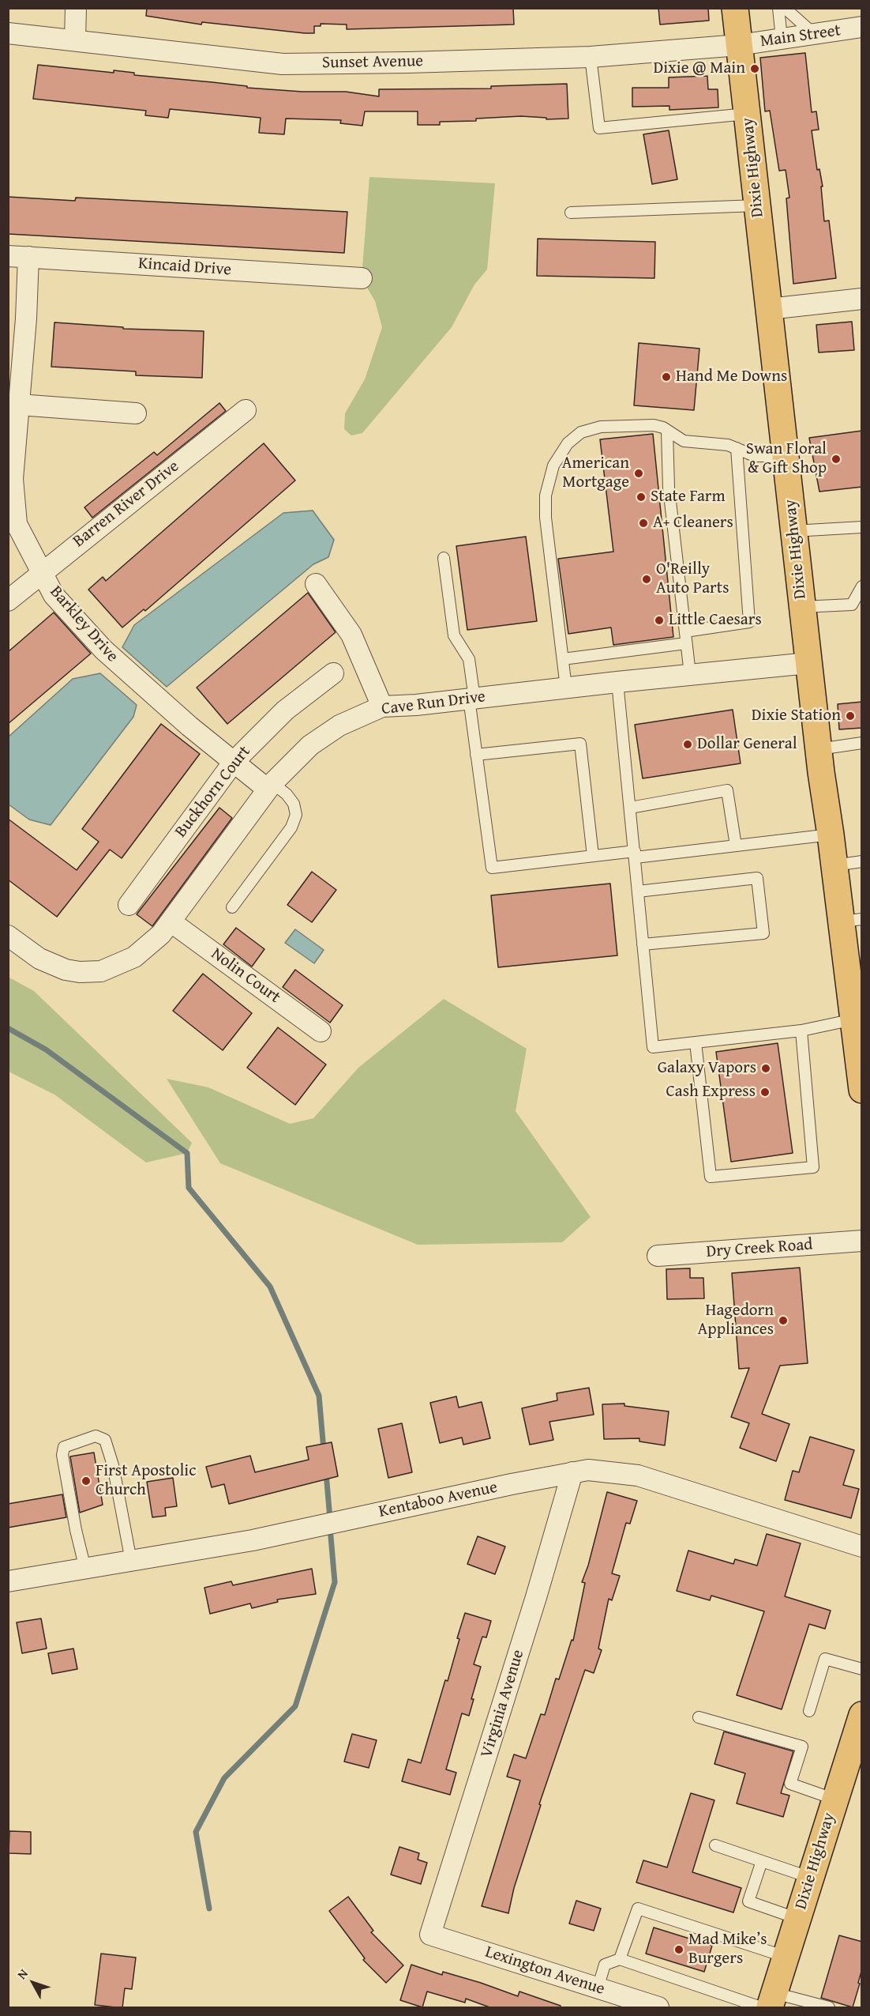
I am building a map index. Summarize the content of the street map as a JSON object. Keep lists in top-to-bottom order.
{
  "streets": {
    "main road": ["Dixie Highway"],
    "street": [
      "Main Street",
      "Sunset Avenue",
      "Kincaid Drive",
      "Barren River Drive",
      "Barkley Drive",
      "Cave Run Drive",
      "Buckhorn Court",
      "Nolin Court",
      "Dry Creek Road",
      "Kentaboo Avenue",
      "Virginia Avenue",
      "Lexington Avenue"
    ]
  },
  "crossings": [
    ["Main Street", "Sunset Avenue"],
    ["Main Street", "Dixie Highway"],
    ["Sunset Avenue", "Dixie Highway"],
    ["Dixie Highway", "Cave Run Drive"],
    ["Kincaid Drive", "Barkley Drive"],
    ["Barren River Drive", "Barkley Drive"],
    ["Barkley Drive", "Cave Run Drive"],
    ["Barkley Drive", "Buckhorn Court"],
    ["Cave Run Drive", "Nolin Court"],
    ["Kentaboo Avenue", "Virginia Avenue"],
    ["Virginia Avenue", "Lexington Avenue"]
  ],
  "places": [
    "Dixie @ Main",
    "Hand Me Downs",
    "Swan Floral & Gift Shop",
    "American Mortgage",
    "State Farm",
    "A+ Cleaners",
    "O'Reilly Auto Parts",
    "Little Caesars",
    "Dixie Station",
    "Dollar General",
    "Galaxy Vapors",
    "Cash Express",
    "Hagedorn Appliances",
    "First Apostolic Church",
    "Mad Mike’s Burgers"
  ],
  "north": "top left"
}
